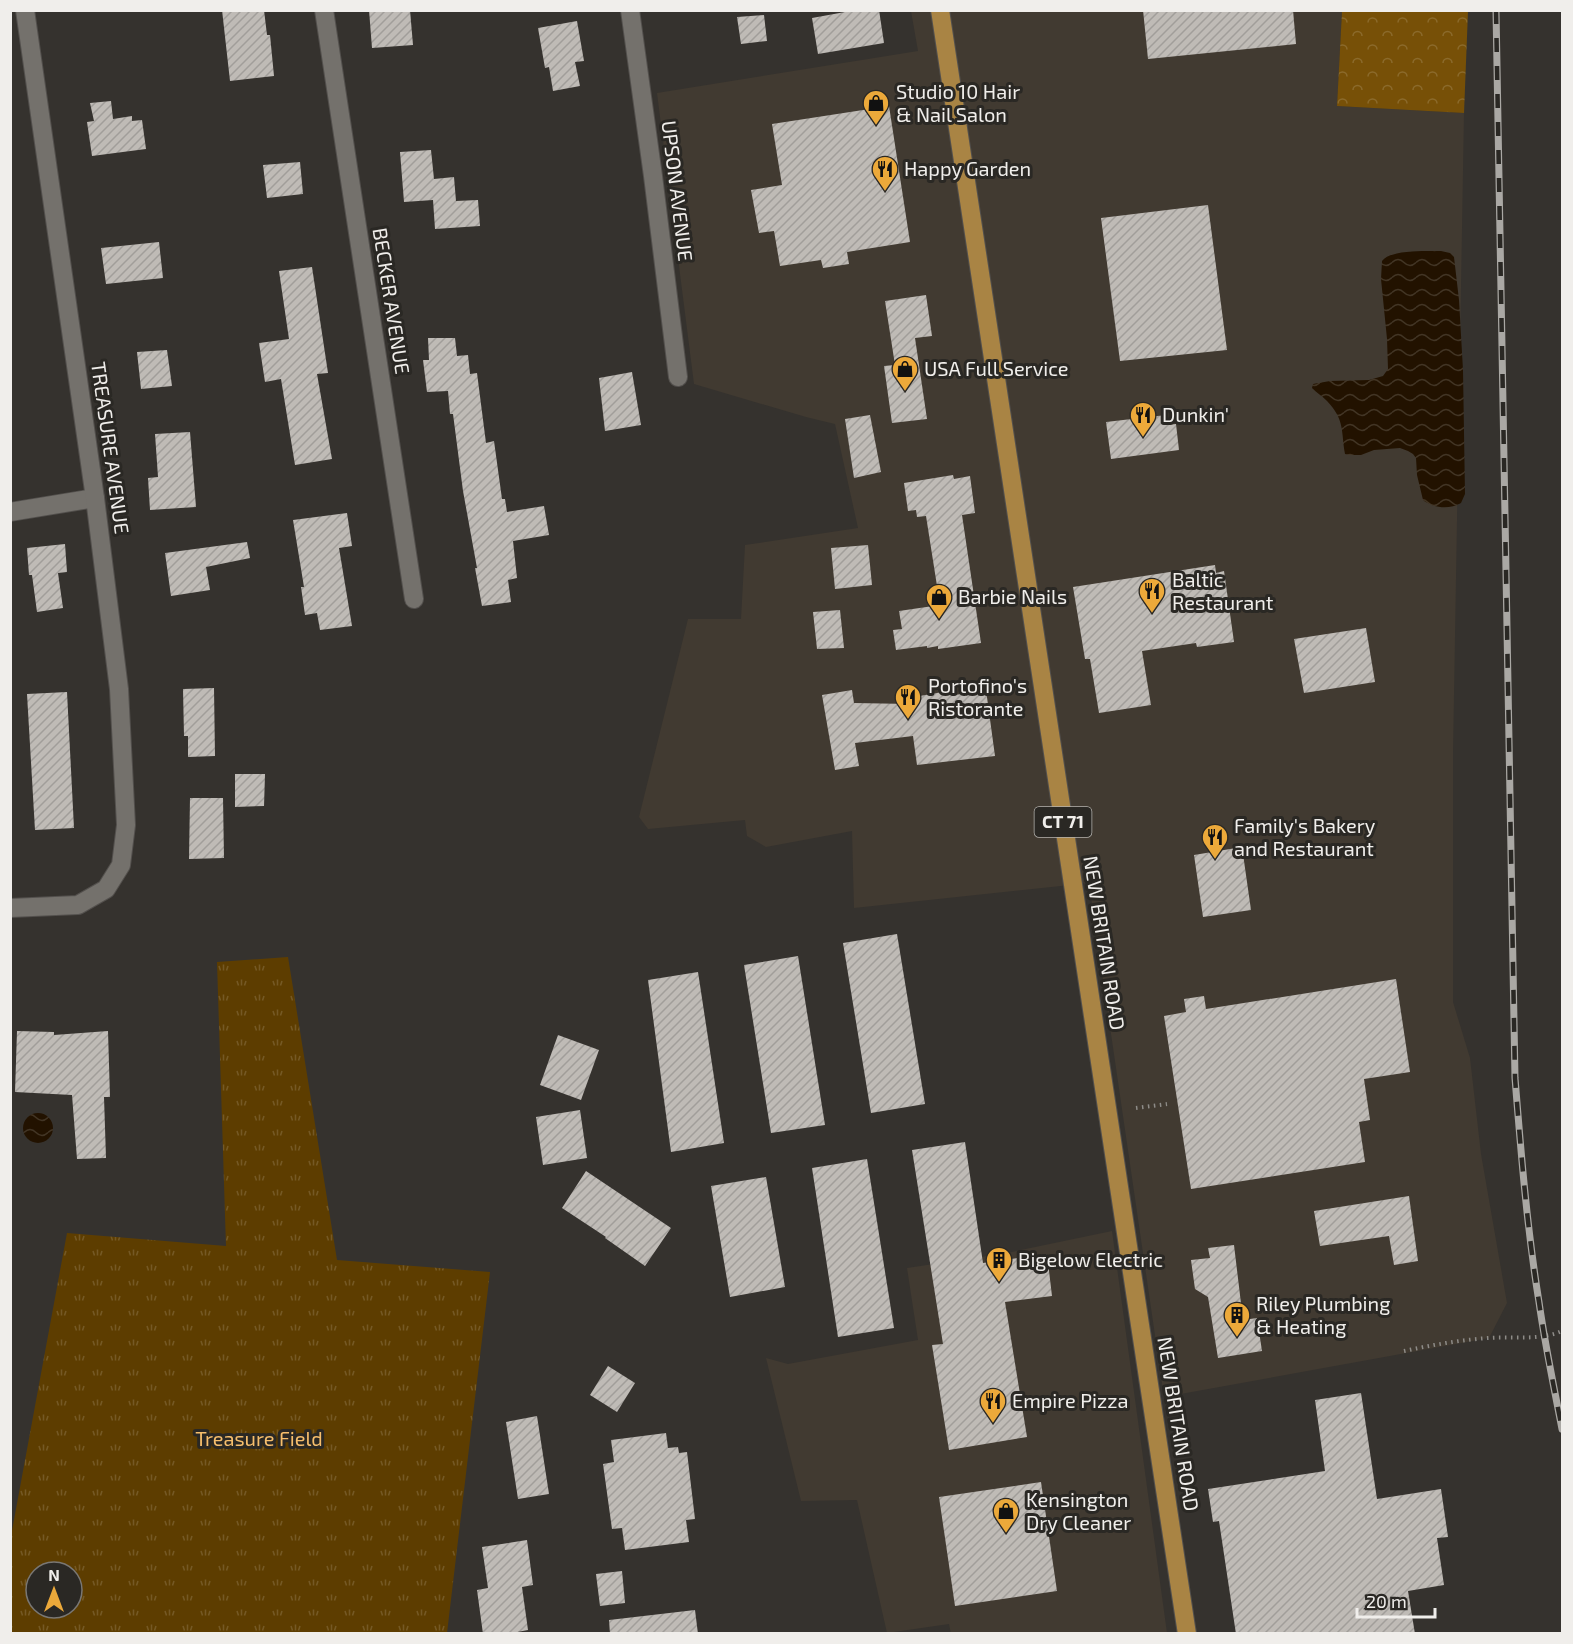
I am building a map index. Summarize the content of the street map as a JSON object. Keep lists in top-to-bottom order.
{
  "streets": {
    "main road": ["CT 71", "NEW BRITAIN ROAD"],
    "street": ["UPSON AVENUE", "BECKER AVENUE", "TREASURE AVENUE"]
  },
  "parks": ["Treasure Field"],
  "places": {
    "shop": [
      "Studio 10 Hair & Nail Salon",
      "USA Full Service",
      "Barbie Nails",
      "Kensington Dry Cleaner"
    ],
    "restaurant": [
      "Happy Garden",
      "Dunkin'",
      "Baltic Restaurant",
      "Portofino's Ristorante",
      "Family's Bakery and Restaurant",
      "Empire Pizza"
    ],
    "building": ["Bigelow Electric", "Riley Plumbing & Heating"]
  },
  "scale_bar": "20 m",
  "north": "top"
}
